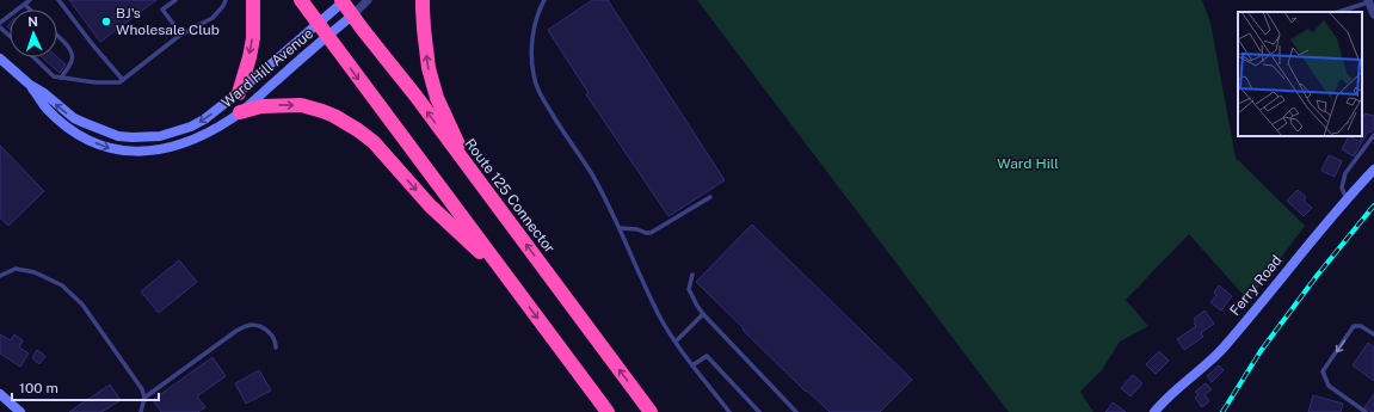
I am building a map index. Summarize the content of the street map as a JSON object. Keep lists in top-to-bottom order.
{
  "streets": {
    "highway": ["Route 125 Connector"],
    "street": ["Ward Hill Avenue", "Ferry Road"]
  },
  "crossings": [
    ["Ward Hill Avenue", "Route 125 Connector"]
  ],
  "parks": ["Ward Hill"],
  "places": ["BJ's Wholesale Club"],
  "scale_bar": "100 m",
  "north": "top"
}
